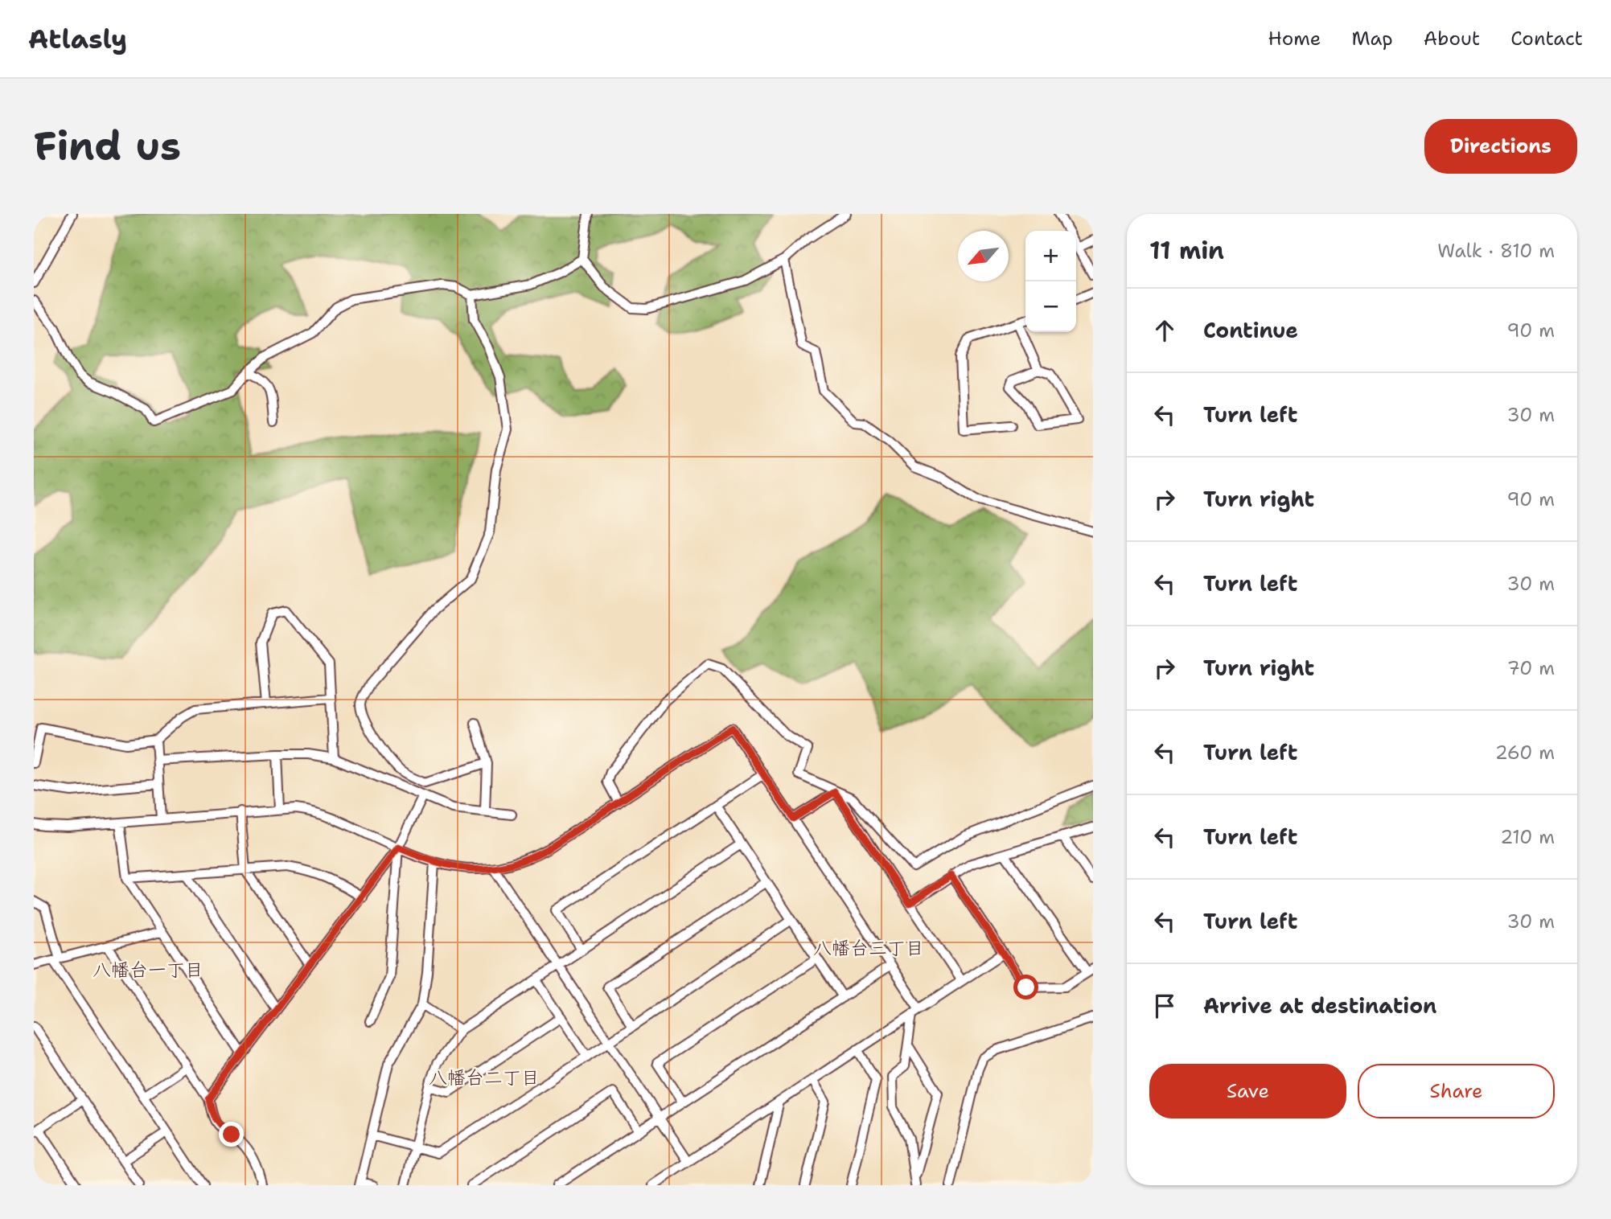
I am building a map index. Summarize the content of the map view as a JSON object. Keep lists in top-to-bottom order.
{
  "districts": ["八幡台三丁目", "八幡台一丁目", "八幡台二丁目"],
  "north": "bottom left",
  "page": {
    "header": "Atlasly",
    "nav": [
      "Home",
      "Map",
      "About",
      "Contact"
    ],
    "buttons": [
      "Directions",
      ["Save", "Share"]
    ],
    "title": "Find us",
    "heading": ["11 min", "Walk · 810 m"],
    "map_buttons": ["+", "−"],
    "list": [
      ["Continue", "90 m"],
      ["Turn left", "30 m"],
      ["Turn right", "90 m"],
      ["Turn left", "30 m"],
      ["Turn right", "70 m"],
      ["Turn left", "260 m"],
      ["Turn left", "210 m"],
      ["Turn left", "30 m"],
      "Arrive at destination"
    ]
  }
}
